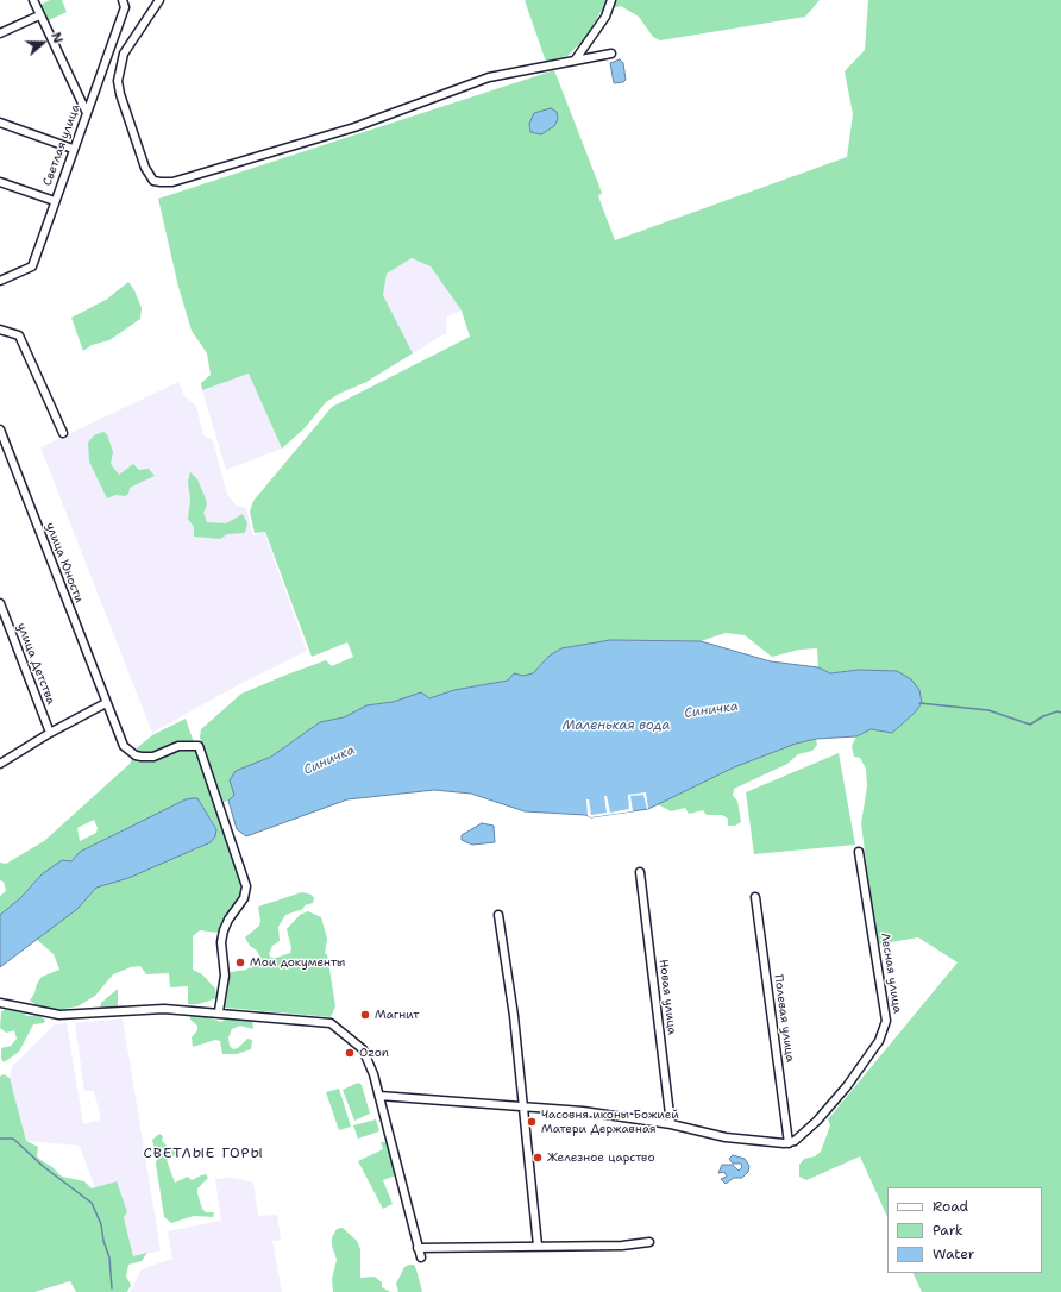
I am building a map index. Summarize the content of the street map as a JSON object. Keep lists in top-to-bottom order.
{
  "streets": {
    "street": [
      "Светлая улица",
      "улица Юности",
      "улица Детства",
      "Лесная улица",
      "Новая улица",
      "Полевая улица"
    ]
  },
  "crossings": [
    ["Лесная улица", "Полевая улица"]
  ],
  "districts": ["СВЕТЛЫЕ ГОРЫ"],
  "water": ["Синичка", "Маленькая вода"],
  "places": [
    "Мои документы",
    "Магнит",
    "Ozon",
    "Часовня иконы Божией Матери Державная",
    "Железное царство"
  ],
  "legend": ["Road", "Park", "Water"],
  "north": "right"
}
